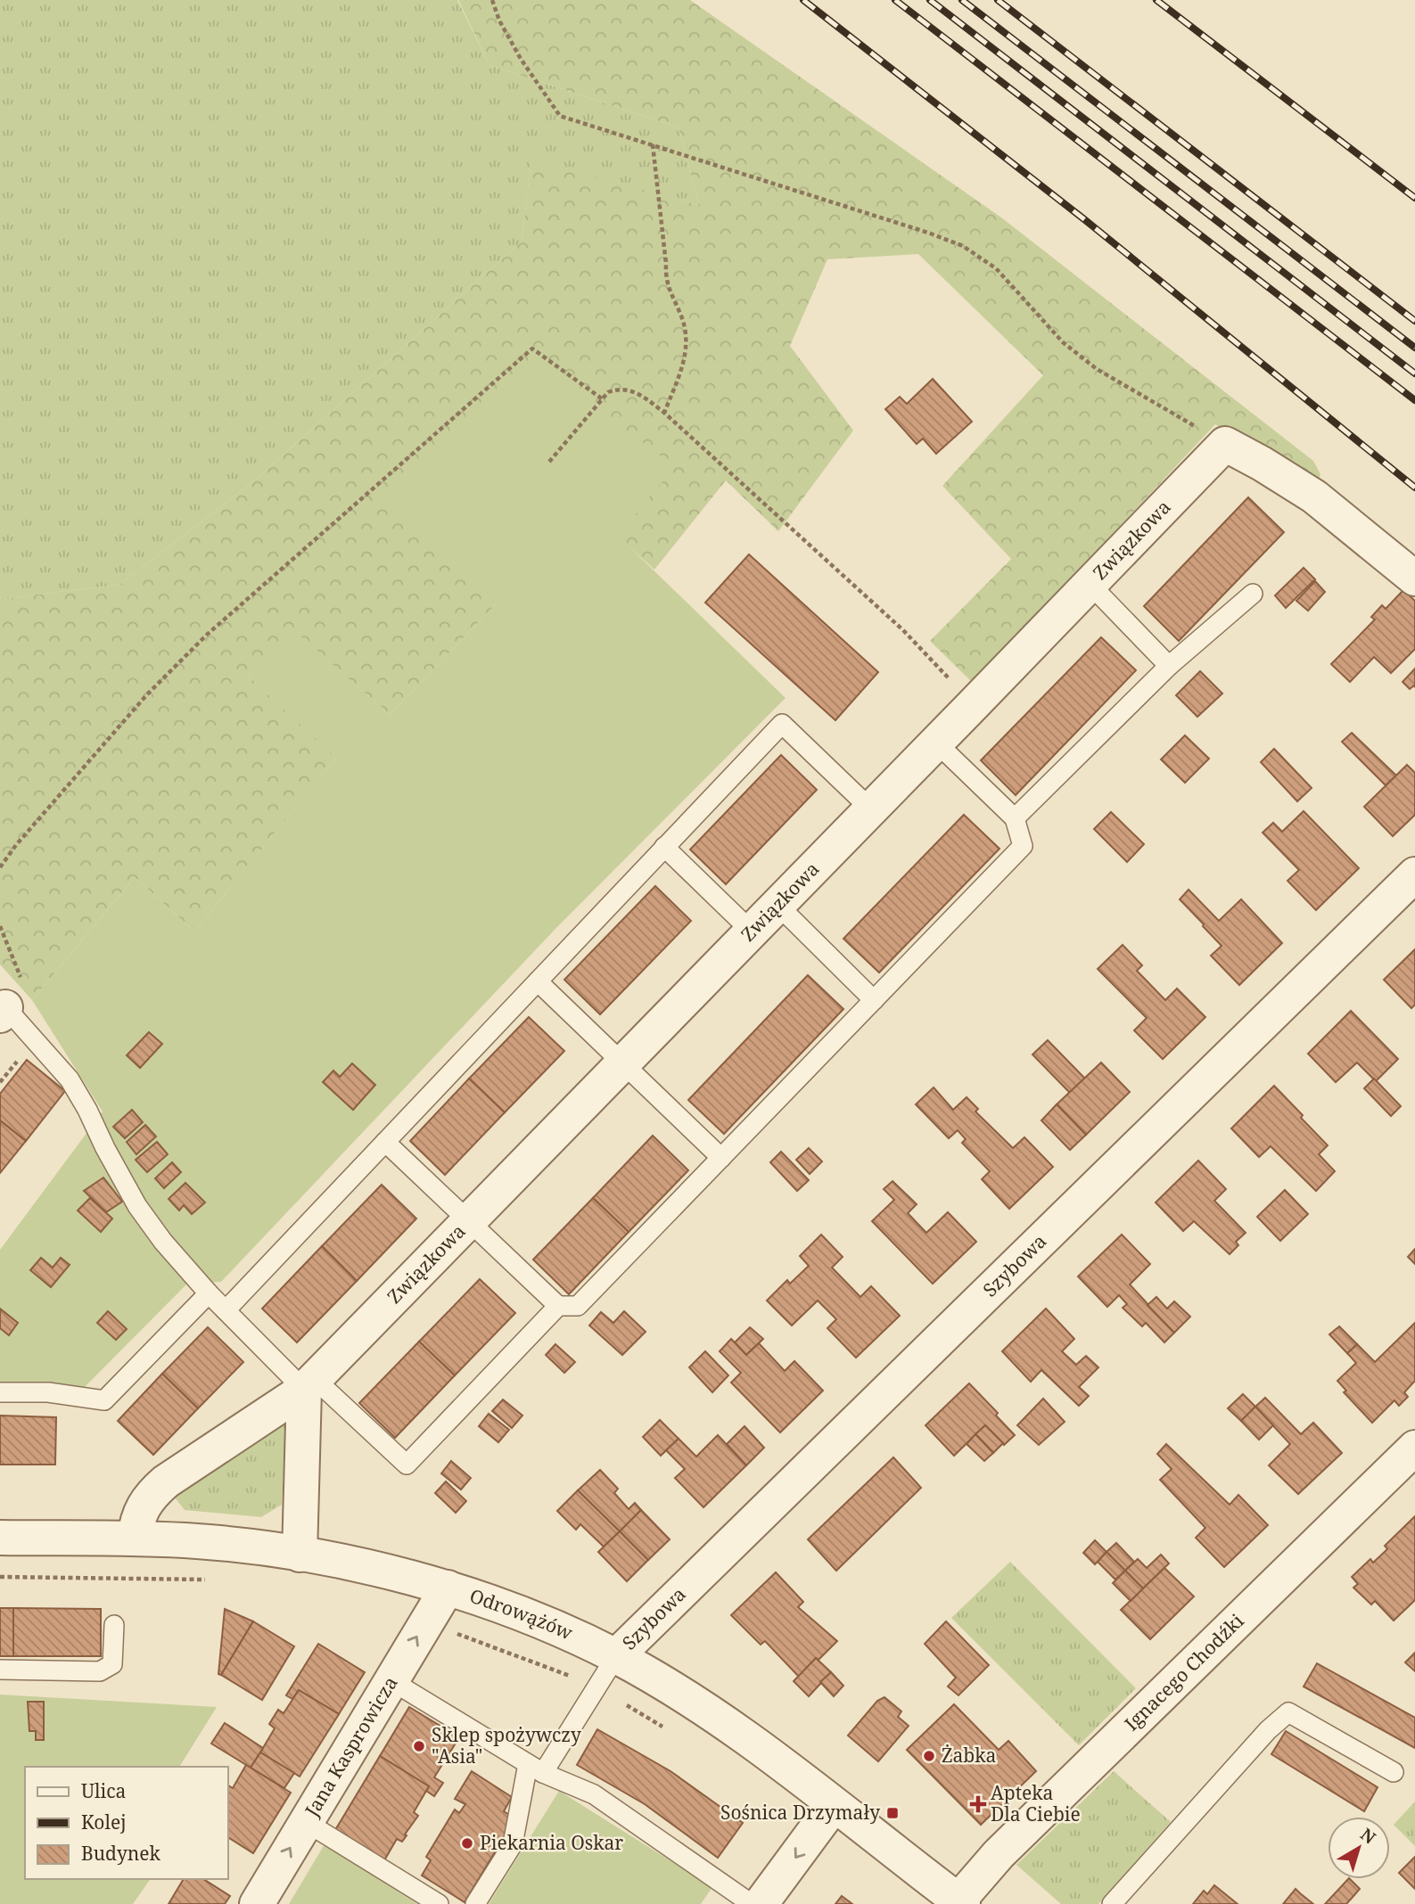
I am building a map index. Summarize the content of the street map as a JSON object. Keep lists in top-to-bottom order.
{
  "streets": {
    "street": [
      "Związkowa",
      "Szybowa",
      "Odrowążów",
      "Ignacego Chodźki",
      "Jana Kasprowicza"
    ]
  },
  "crossings": [
    ["Związkowa", "Odrowążów"],
    ["Szybowa", "Odrowążów"],
    ["Odrowążów", "Ignacego Chodźki"],
    ["Odrowążów", "Jana Kasprowicza"]
  ],
  "one_way": ["Jana Kasprowicza"],
  "places": {
    "other": ["Sklep spożywczy \"Asia\"", "Żabka", "Piekarnia Oskar"],
    "health": ["Apteka Dla Ciebie"],
    "transit": ["Sośnica Drzymały"]
  },
  "legend": ["Ulica", "Kolej", "Budynek"],
  "north": "top right"
}
